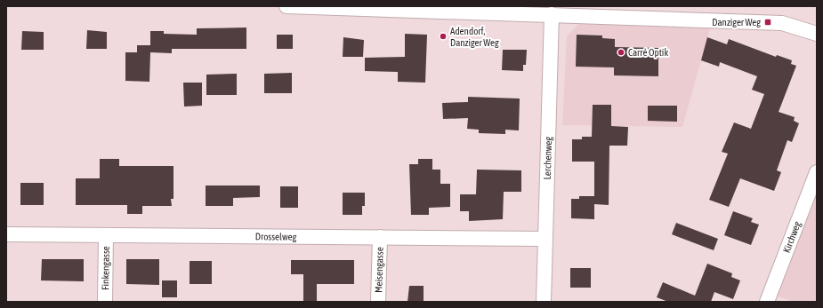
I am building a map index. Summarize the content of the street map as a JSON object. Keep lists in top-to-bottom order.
{
  "streets": {
    "street": [
      "Lerchenweg",
      "Drosselweg",
      "Kirchweg",
      "Finkengasse",
      "Meisengasse"
    ]
  },
  "crossings": [
    ["Lerchenweg", "Drosselweg"],
    ["Drosselweg", "Finkengasse"],
    ["Drosselweg", "Meisengasse"]
  ],
  "places": {
    "transit": ["Danziger Weg"],
    "other": ["Adendorf, Danziger Weg", "Carré Optik"]
  }
}
